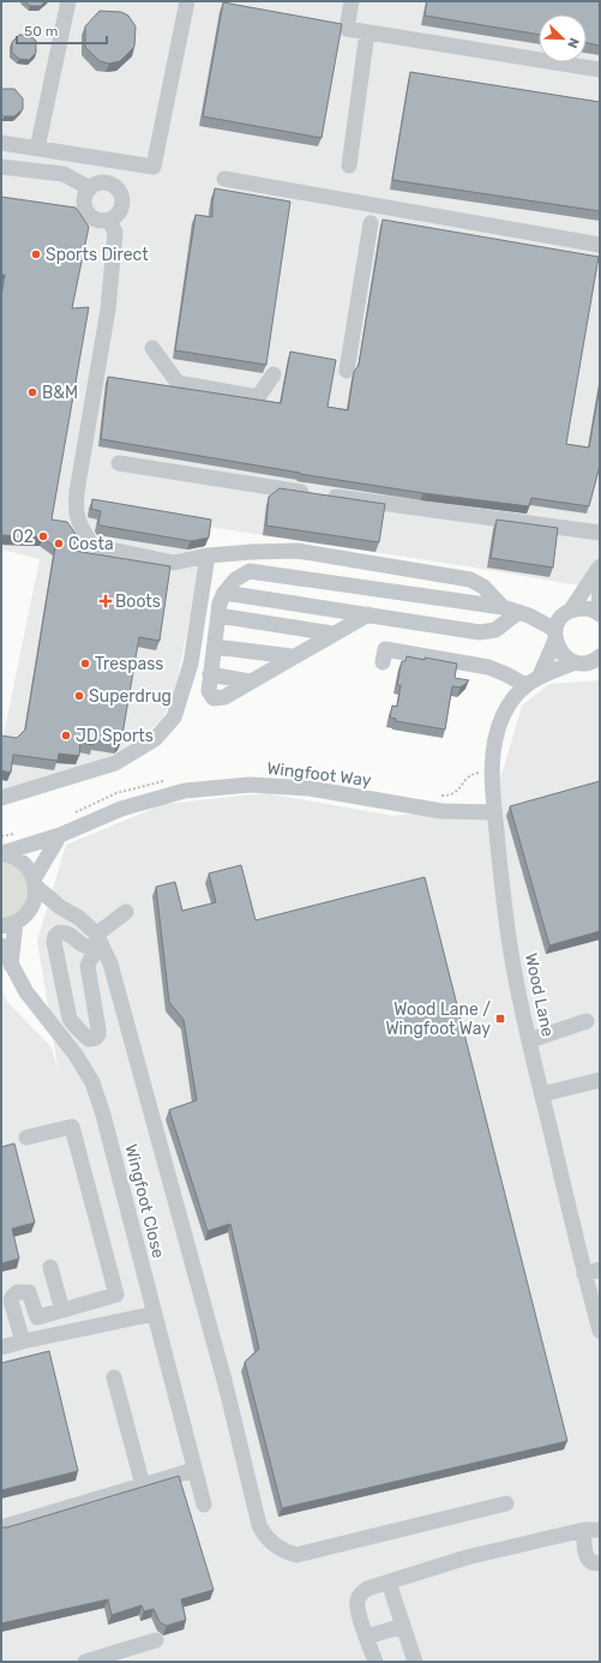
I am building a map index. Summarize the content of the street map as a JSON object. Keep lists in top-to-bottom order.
{
  "streets": {
    "street": ["Wingfoot Way", "Wood Lane", "Wingfoot Close"]
  },
  "crossings": [
    ["Wingfoot Way", "Wood Lane"]
  ],
  "places": {
    "other": [
      "Sports Direct",
      "B&M",
      "O2",
      "Costa",
      "Trespass",
      "Superdrug",
      "JD Sports"
    ],
    "health": ["Boots"],
    "transit": ["Wood Lane / Wingfoot Way"]
  },
  "scale_bar": "50 m",
  "north": "bottom right"
}
